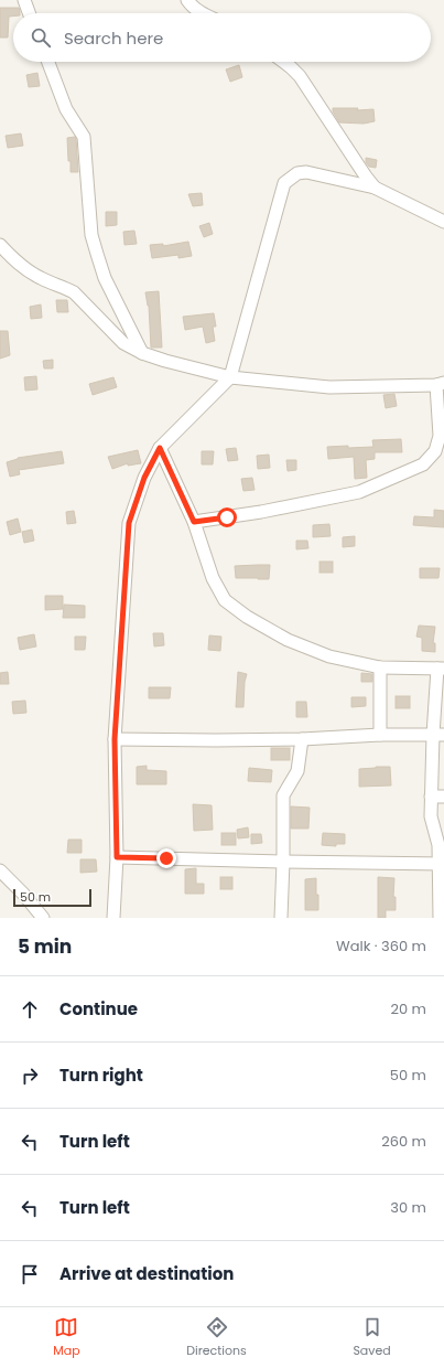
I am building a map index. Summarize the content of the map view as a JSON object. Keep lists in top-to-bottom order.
{
  "scale_bar": "50 m",
  "page": {
    "search": "Search here",
    "scale": "50 m",
    "heading": ["5 min", "Walk · 360 m"],
    "list": [
      ["Continue", "20 m"],
      ["Turn right", "50 m"],
      ["Turn left", "260 m"],
      ["Turn left", "30 m"],
      "Arrive at destination"
    ],
    "nav": ["Map", "Directions", "Saved"]
  }
}
